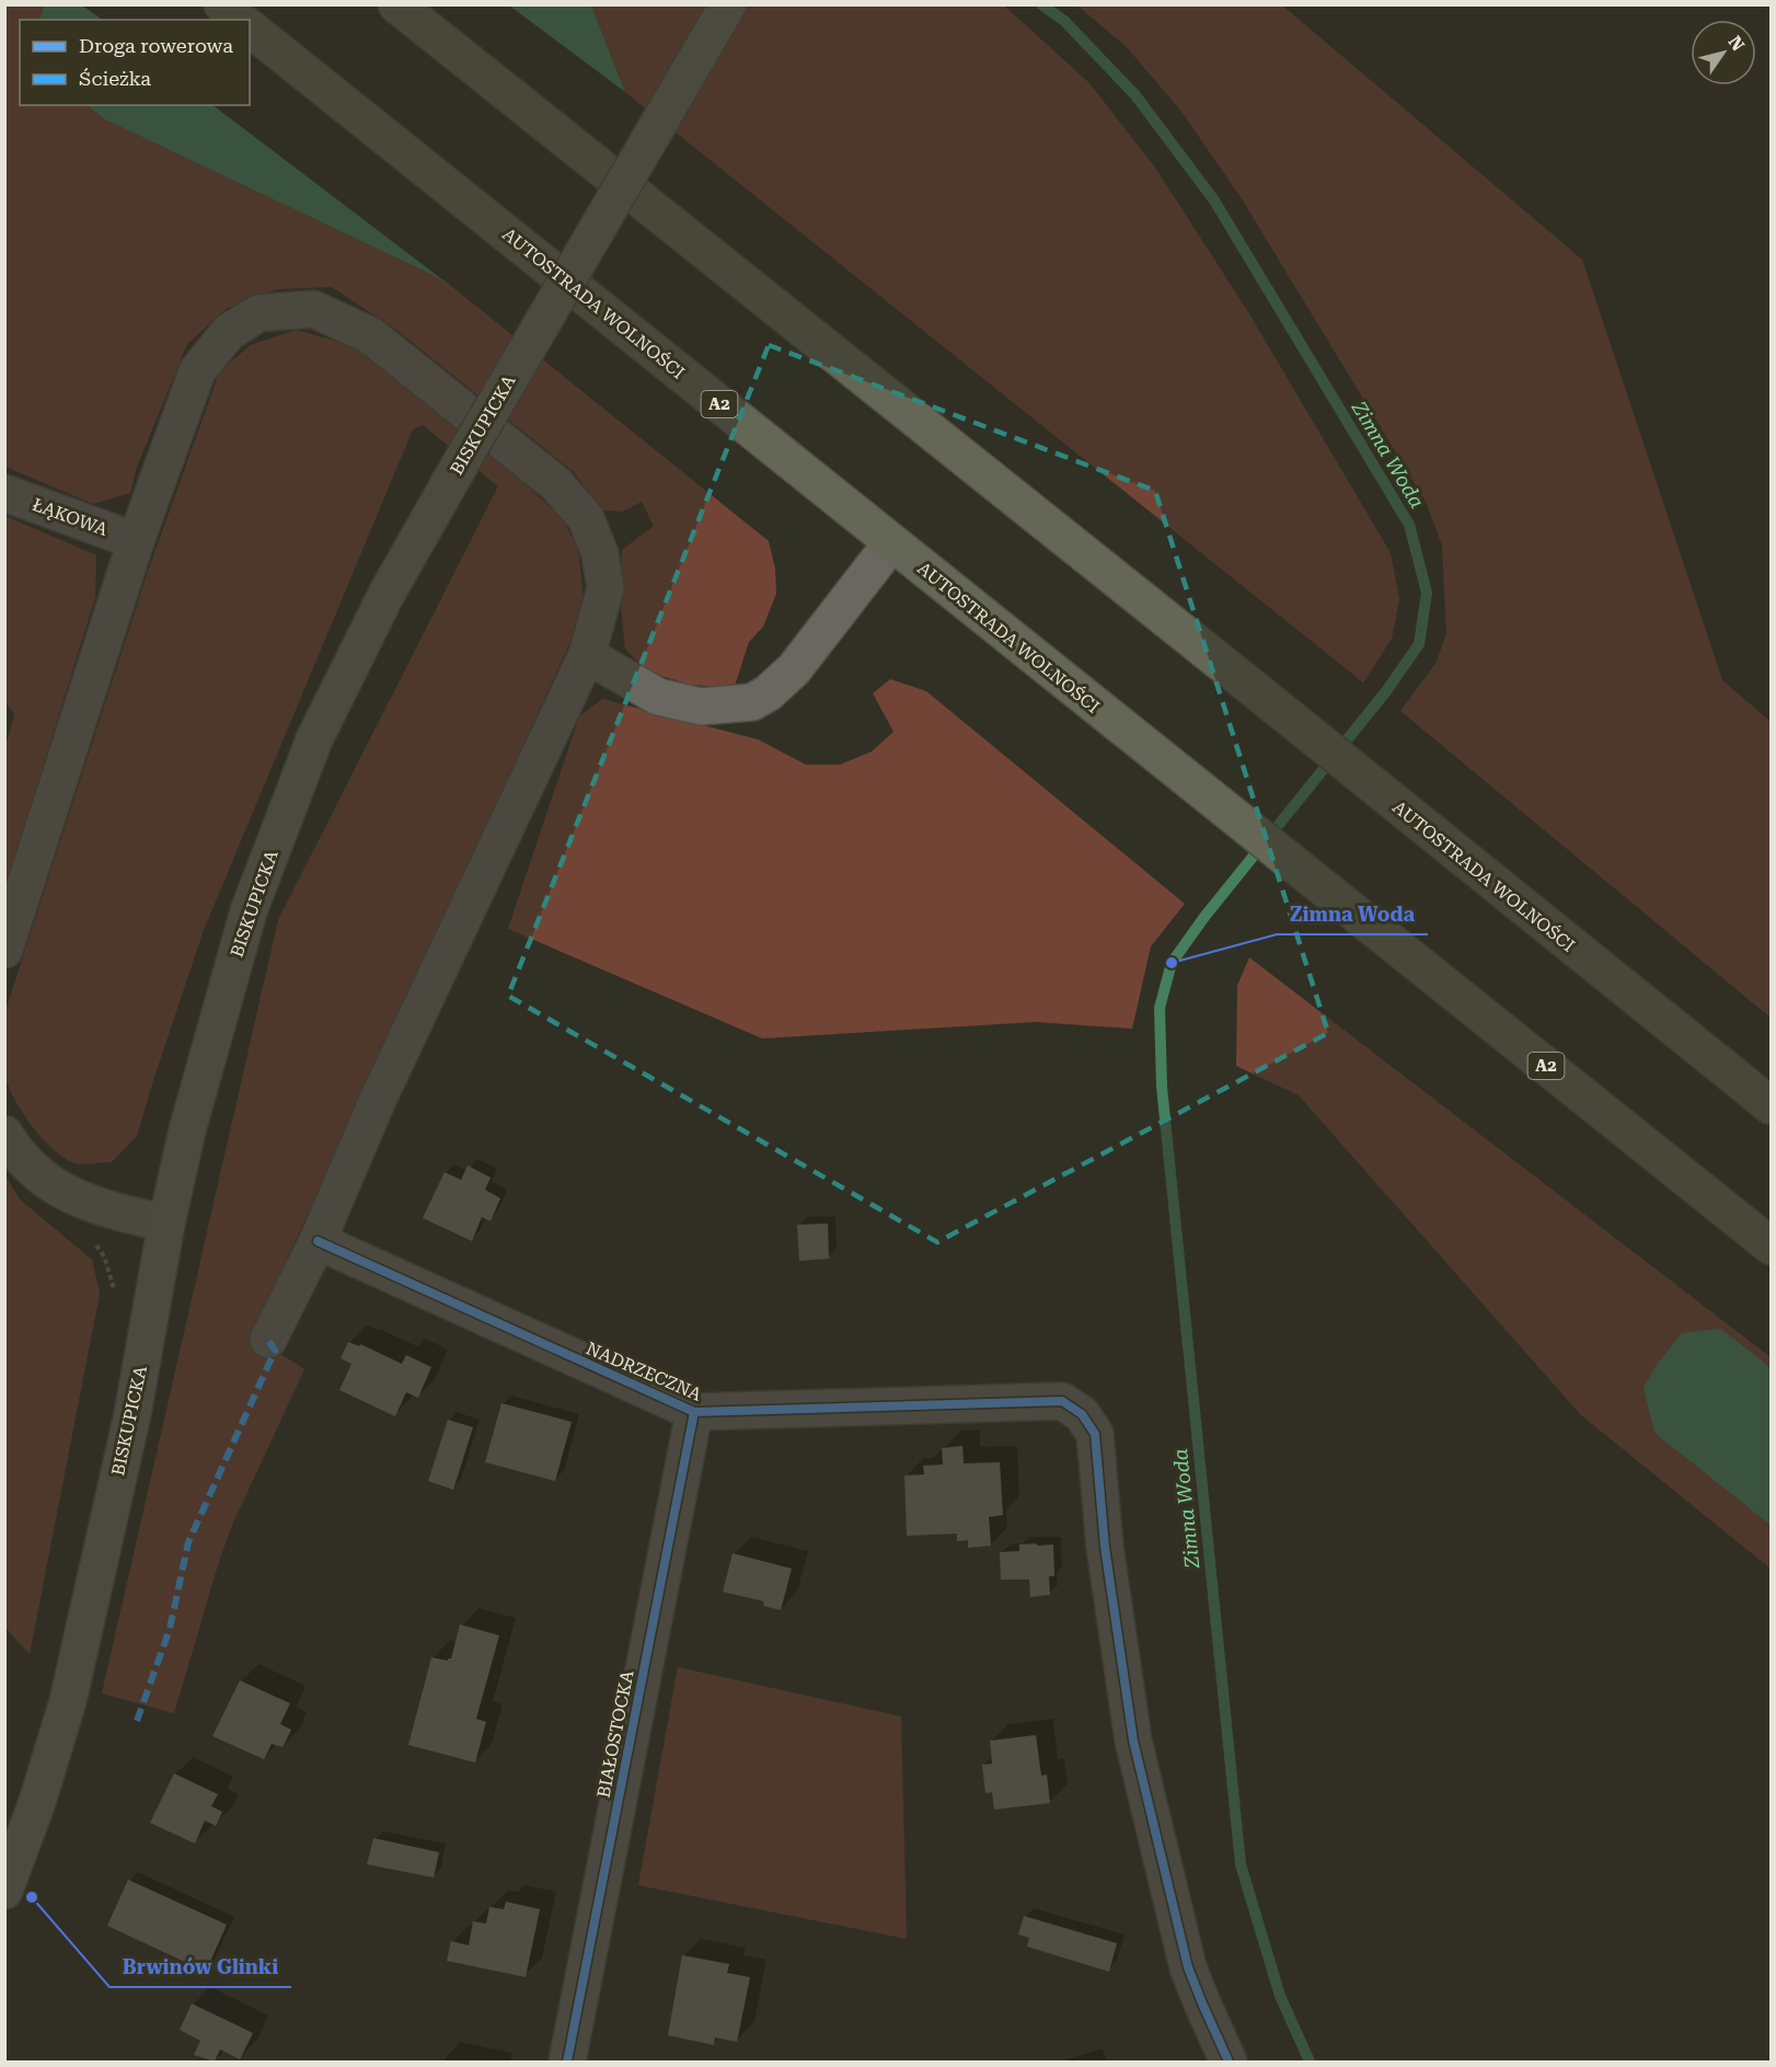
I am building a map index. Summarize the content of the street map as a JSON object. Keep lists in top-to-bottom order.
{
  "streets": {
    "highway": ["AUTOSTRADA WOLNOŚCI", "A2"],
    "main road": ["BISKUPICKA"],
    "street": ["ŁĄKOWA", "NADRZECZNA", "BIAŁOSTOCKA"]
  },
  "crossings": [
    ["NADRZECZNA", "BIAŁOSTOCKA"]
  ],
  "water": ["Zimna Woda"],
  "places": ["Zimna Woda", "Brwinów Glinki"],
  "legend": ["Droga rowerowa", "Ścieżka"],
  "north": "top right"
}
